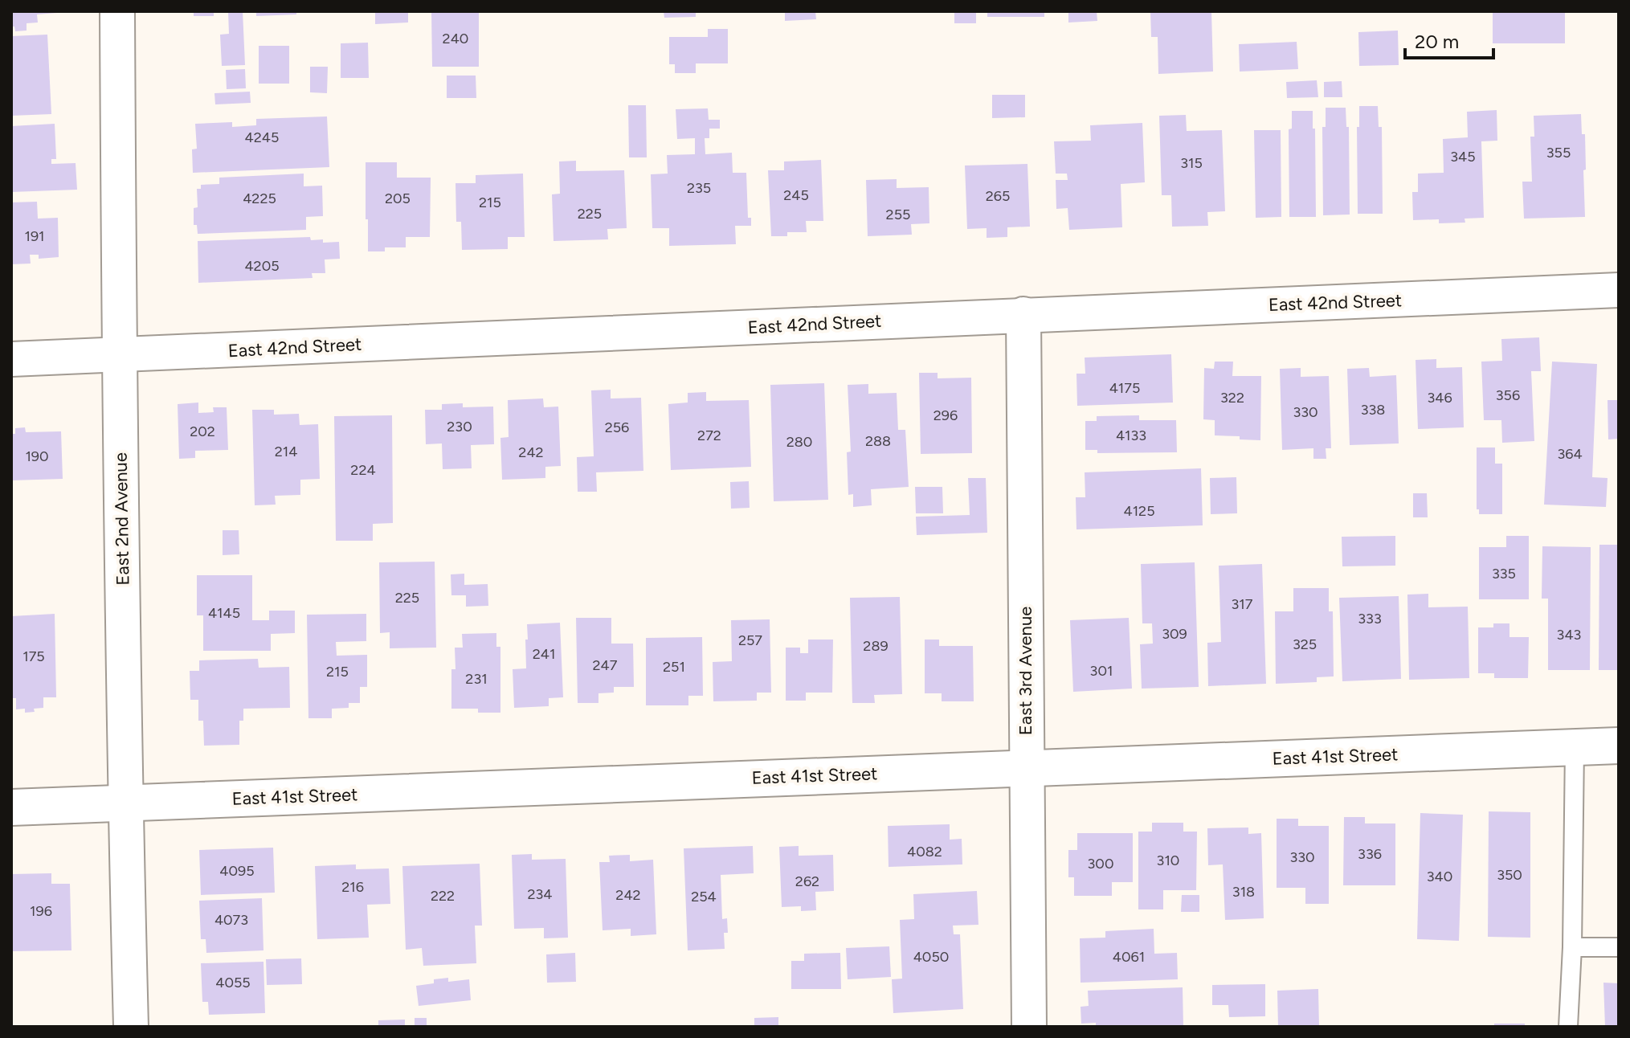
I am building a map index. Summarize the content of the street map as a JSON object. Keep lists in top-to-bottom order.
{
  "streets": {
    "street": [
      "East 42nd Street",
      "East 2nd Avenue",
      "East 3rd Avenue",
      "East 41st Street"
    ]
  },
  "crossings": [
    ["East 42nd Street", "East 2nd Avenue"],
    ["East 42nd Street", "East 3rd Avenue"],
    ["East 2nd Avenue", "East 41st Street"],
    ["East 3rd Avenue", "East 41st Street"]
  ],
  "house_numbers": [
    "240",
    "4245",
    "355",
    "345",
    "315",
    "235",
    "245",
    "265",
    "4225",
    "205",
    "215",
    "225",
    "255",
    "191",
    "4205",
    "4175",
    "356",
    "322",
    "346",
    "338",
    "330",
    "296",
    "230",
    "256",
    "202",
    "272",
    "4133",
    "288",
    "280",
    "214",
    "242",
    "364",
    "190",
    "224",
    "4125",
    "335",
    "225",
    "317",
    "4145",
    "333",
    "309",
    "343",
    "257",
    "325",
    "289",
    "241",
    "175",
    "247",
    "251",
    "301",
    "215",
    "231",
    "4082",
    "336",
    "330",
    "310",
    "300",
    "4095",
    "350",
    "340",
    "262",
    "216",
    "318",
    "234",
    "242",
    "222",
    "254",
    "196",
    "4073",
    "4050",
    "4061",
    "4055"
  ],
  "scale_bar": "20 m"
}
